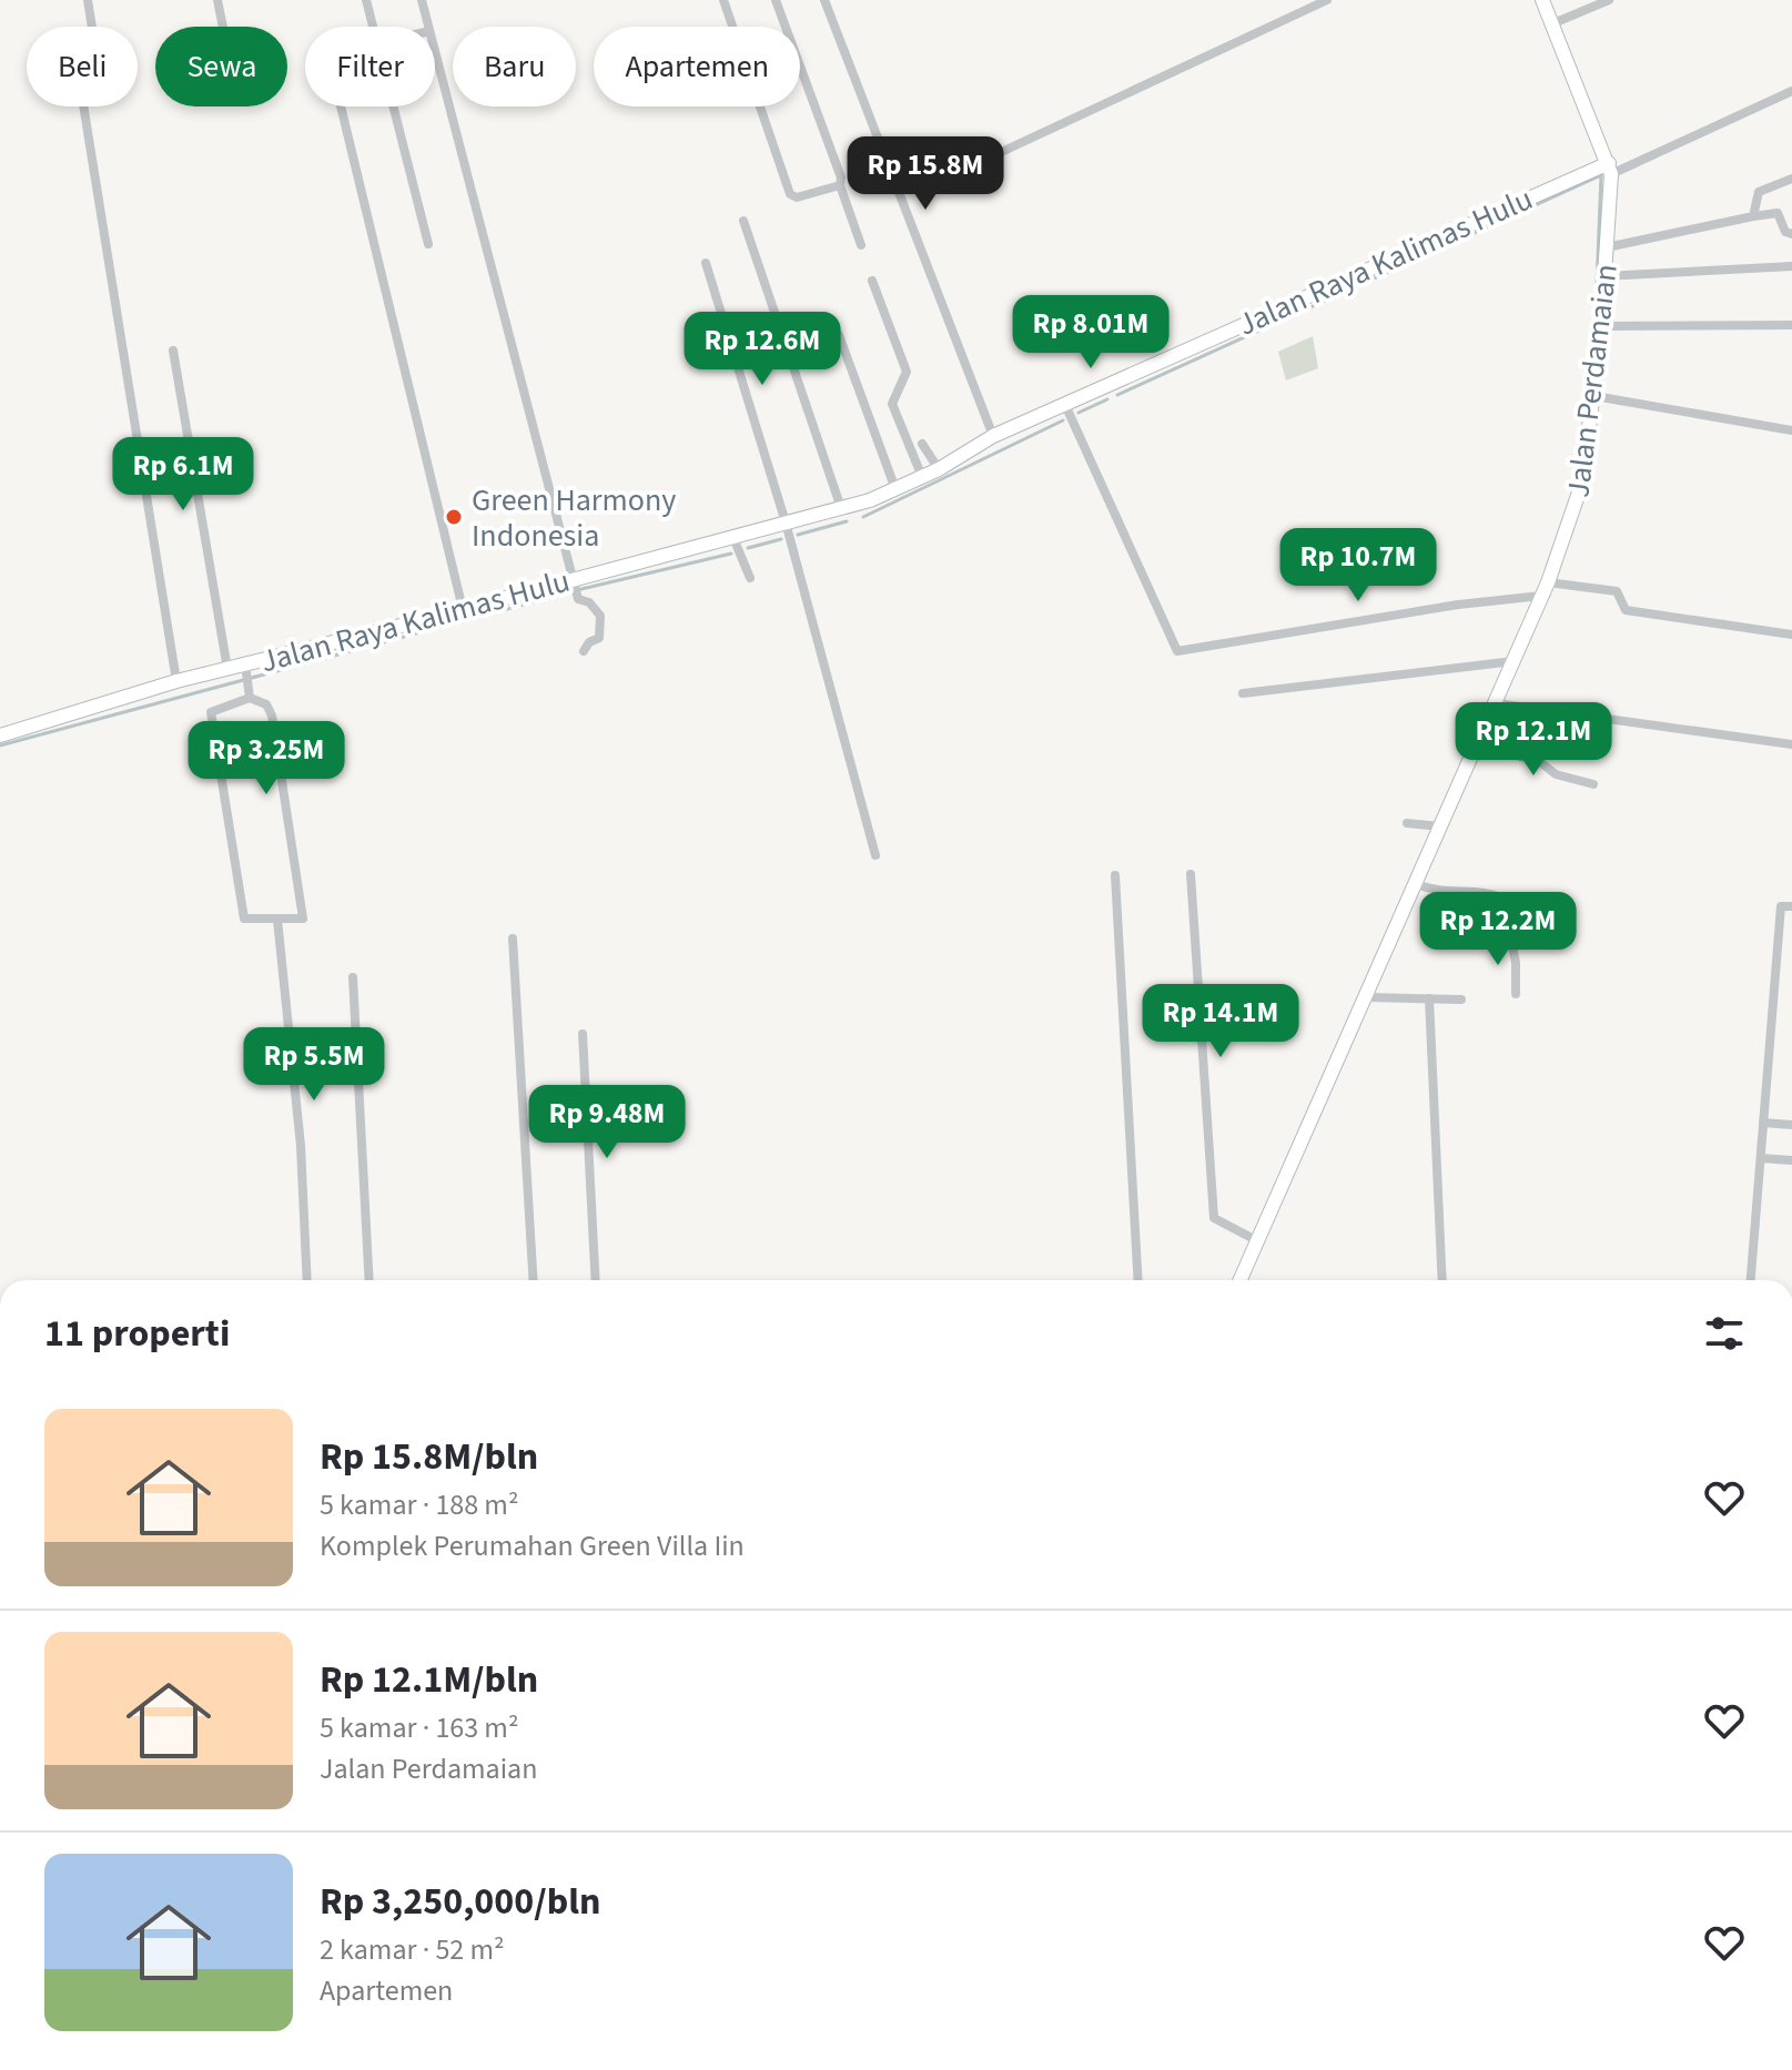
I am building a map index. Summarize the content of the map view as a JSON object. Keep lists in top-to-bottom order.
{
  "streets": {
    "street": ["Jalan Raya Kalimas Hulu", "Jalan Perdamaian"]
  },
  "crossings": [
    ["Jalan Raya Kalimas Hulu", "Jalan Perdamaian"]
  ],
  "places": ["Green Harmony Indonesia"],
  "page": {
    "chip": [
      "Beli",
      "Sewa",
      "Filter",
      "Baru",
      "Apartemen"
    ],
    "price": [
      "Rp 15.8M",
      "Rp 8.01M",
      "Rp 12.6M",
      "Rp 6.1M",
      "Rp 10.7M",
      "Rp 12.1M",
      "Rp 3.25M",
      "Rp 12.2M",
      "Rp 14.1M",
      "Rp 5.5M",
      "Rp 9.48M"
    ],
    "heading": "11 properti",
    "list": [
      {
        "name": "Rp 15.8M/bln",
        "note": "5 kamar · 188 m² · Komplek Perumahan Green Villa Iin"
      },
      {
        "name": "Rp 12.1M/bln",
        "note": "5 kamar · 163 m² · Jalan Perdamaian"
      },
      {
        "name": "Rp 3,250,000/bln",
        "note": "2 kamar · 52 m² · Apartemen"
      }
    ]
  }
}
